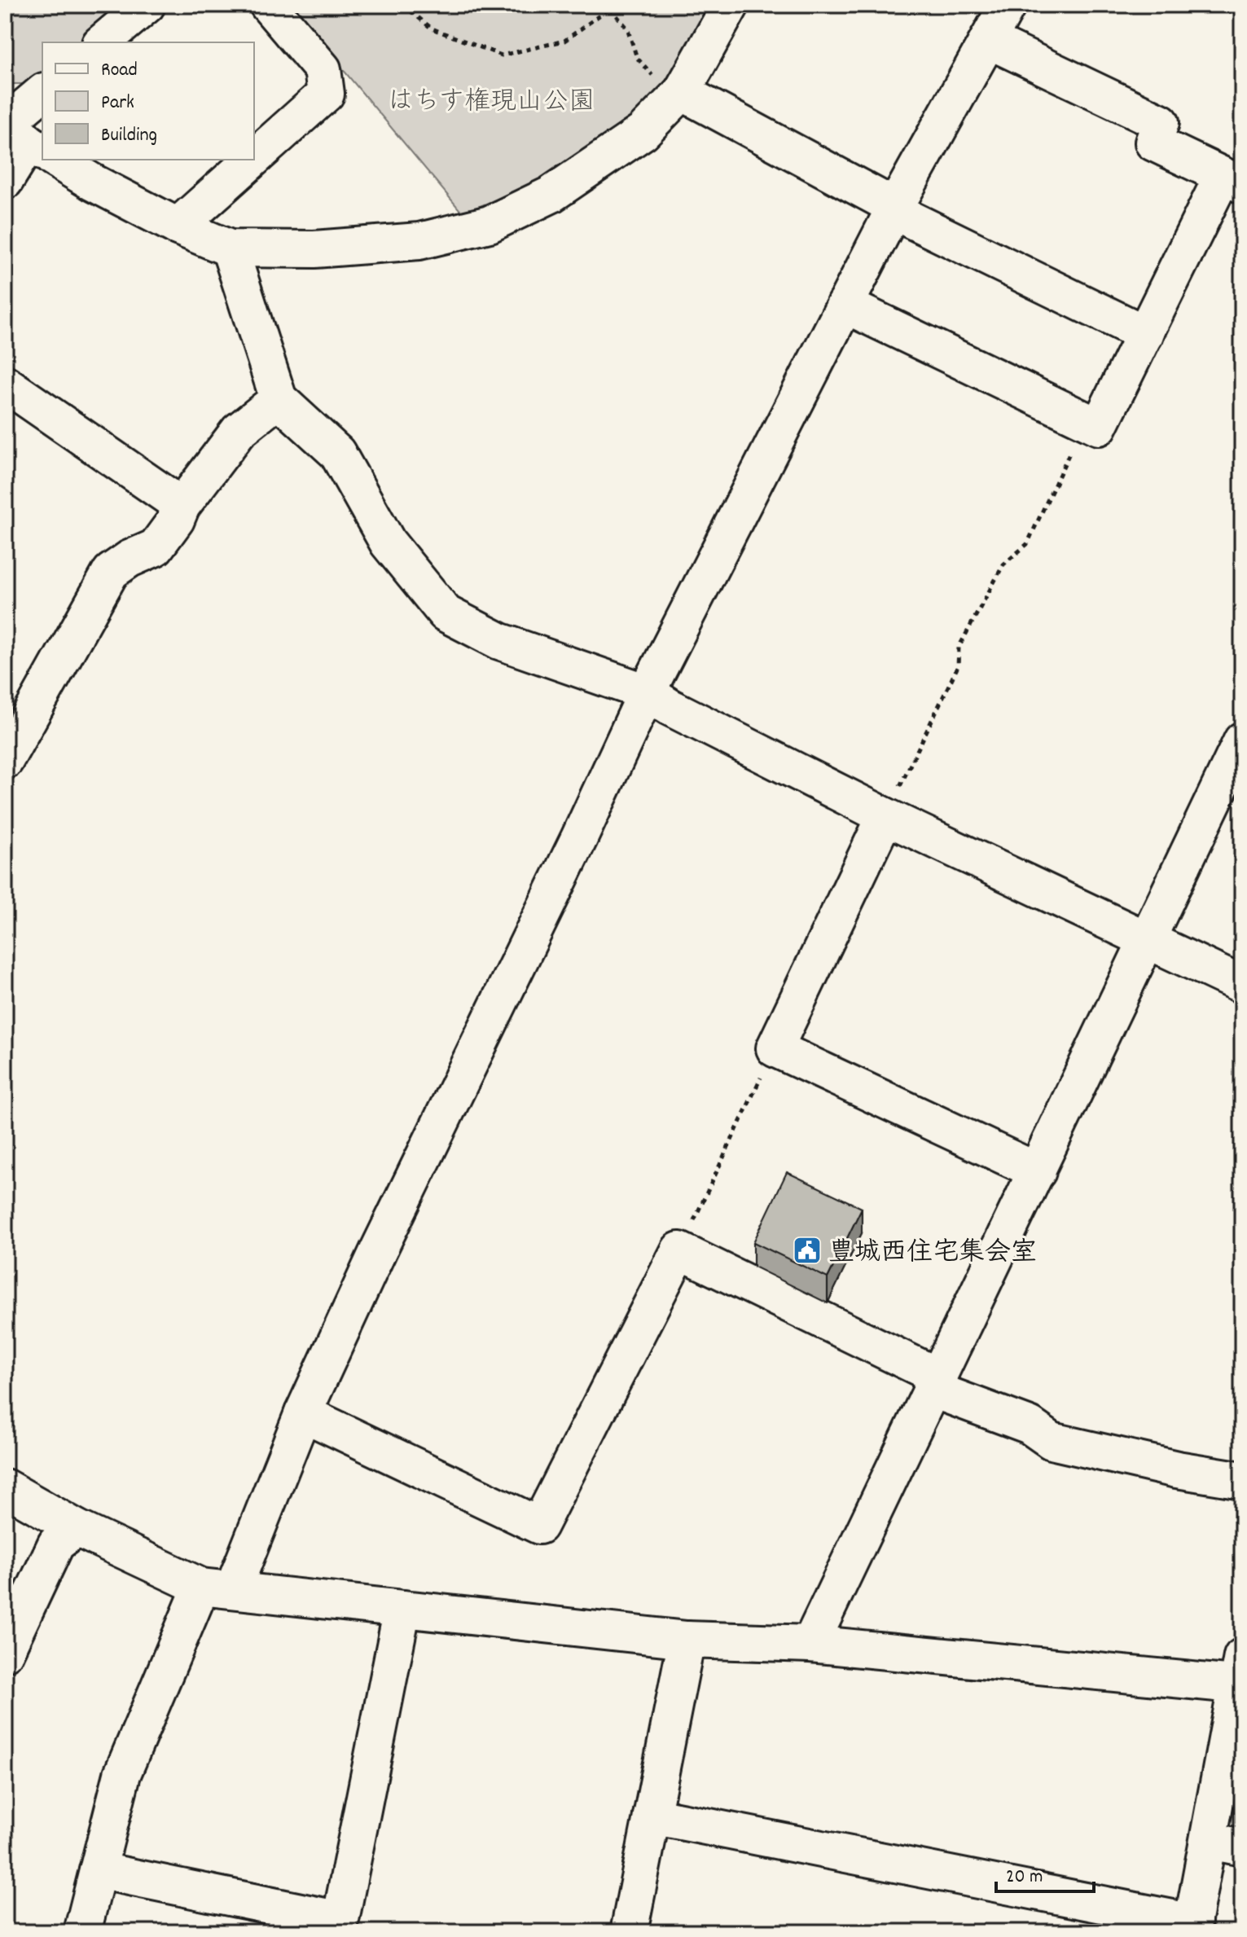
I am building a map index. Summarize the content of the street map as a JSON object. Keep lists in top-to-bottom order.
{
  "parks": ["はちす権現山公園"],
  "places": {
    "public building": ["豊城西住宅集会室"]
  },
  "legend": ["Road", "Park", "Building"],
  "scale_bar": "20 m"
}
